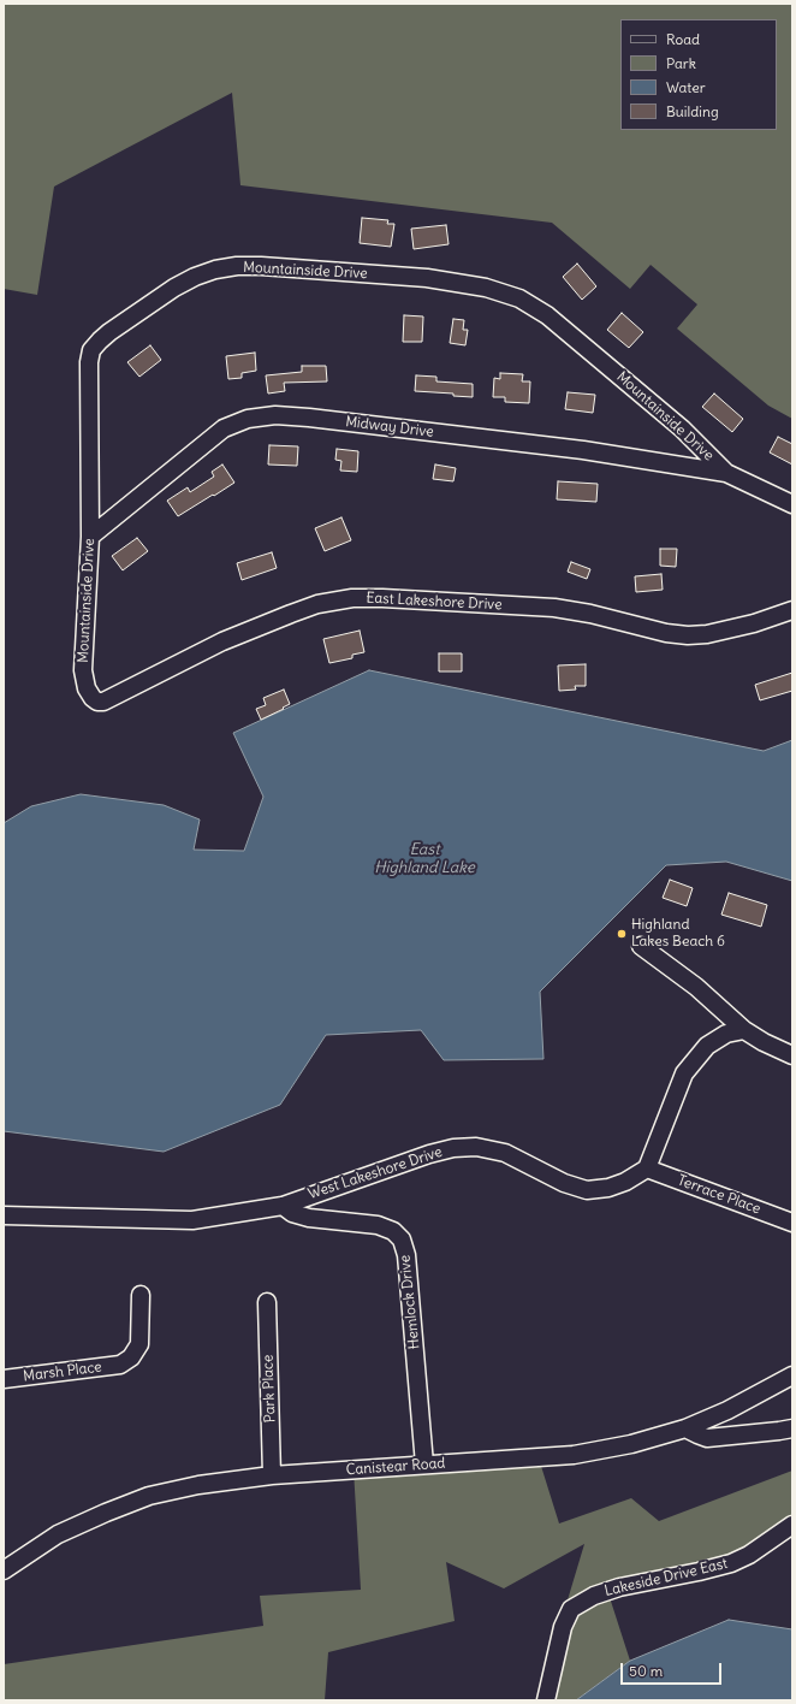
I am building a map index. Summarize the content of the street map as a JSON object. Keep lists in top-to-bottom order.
{
  "streets": {
    "street": [
      "Mountainside Drive",
      "Midway Drive",
      "East Lakeshore Drive",
      "West Lakeshore Drive",
      "Terrace Place",
      "Hemlock Drive",
      "Marsh Place",
      "Park Place",
      "Canistear Road",
      "Lakeside Drive East"
    ]
  },
  "crossings": [
    ["Mountainside Drive", "Midway Drive"],
    ["Mountainside Drive", "East Lakeshore Drive"],
    ["West Lakeshore Drive", "Terrace Place"],
    ["West Lakeshore Drive", "Hemlock Drive"],
    ["Hemlock Drive", "Canistear Road"],
    ["Park Place", "Canistear Road"]
  ],
  "water": ["East Highland Lake"],
  "places": ["Highland Lakes Beach 6"],
  "legend": [
    "Road",
    "Park",
    "Water",
    "Building"
  ],
  "scale_bar": "50 m"
}
